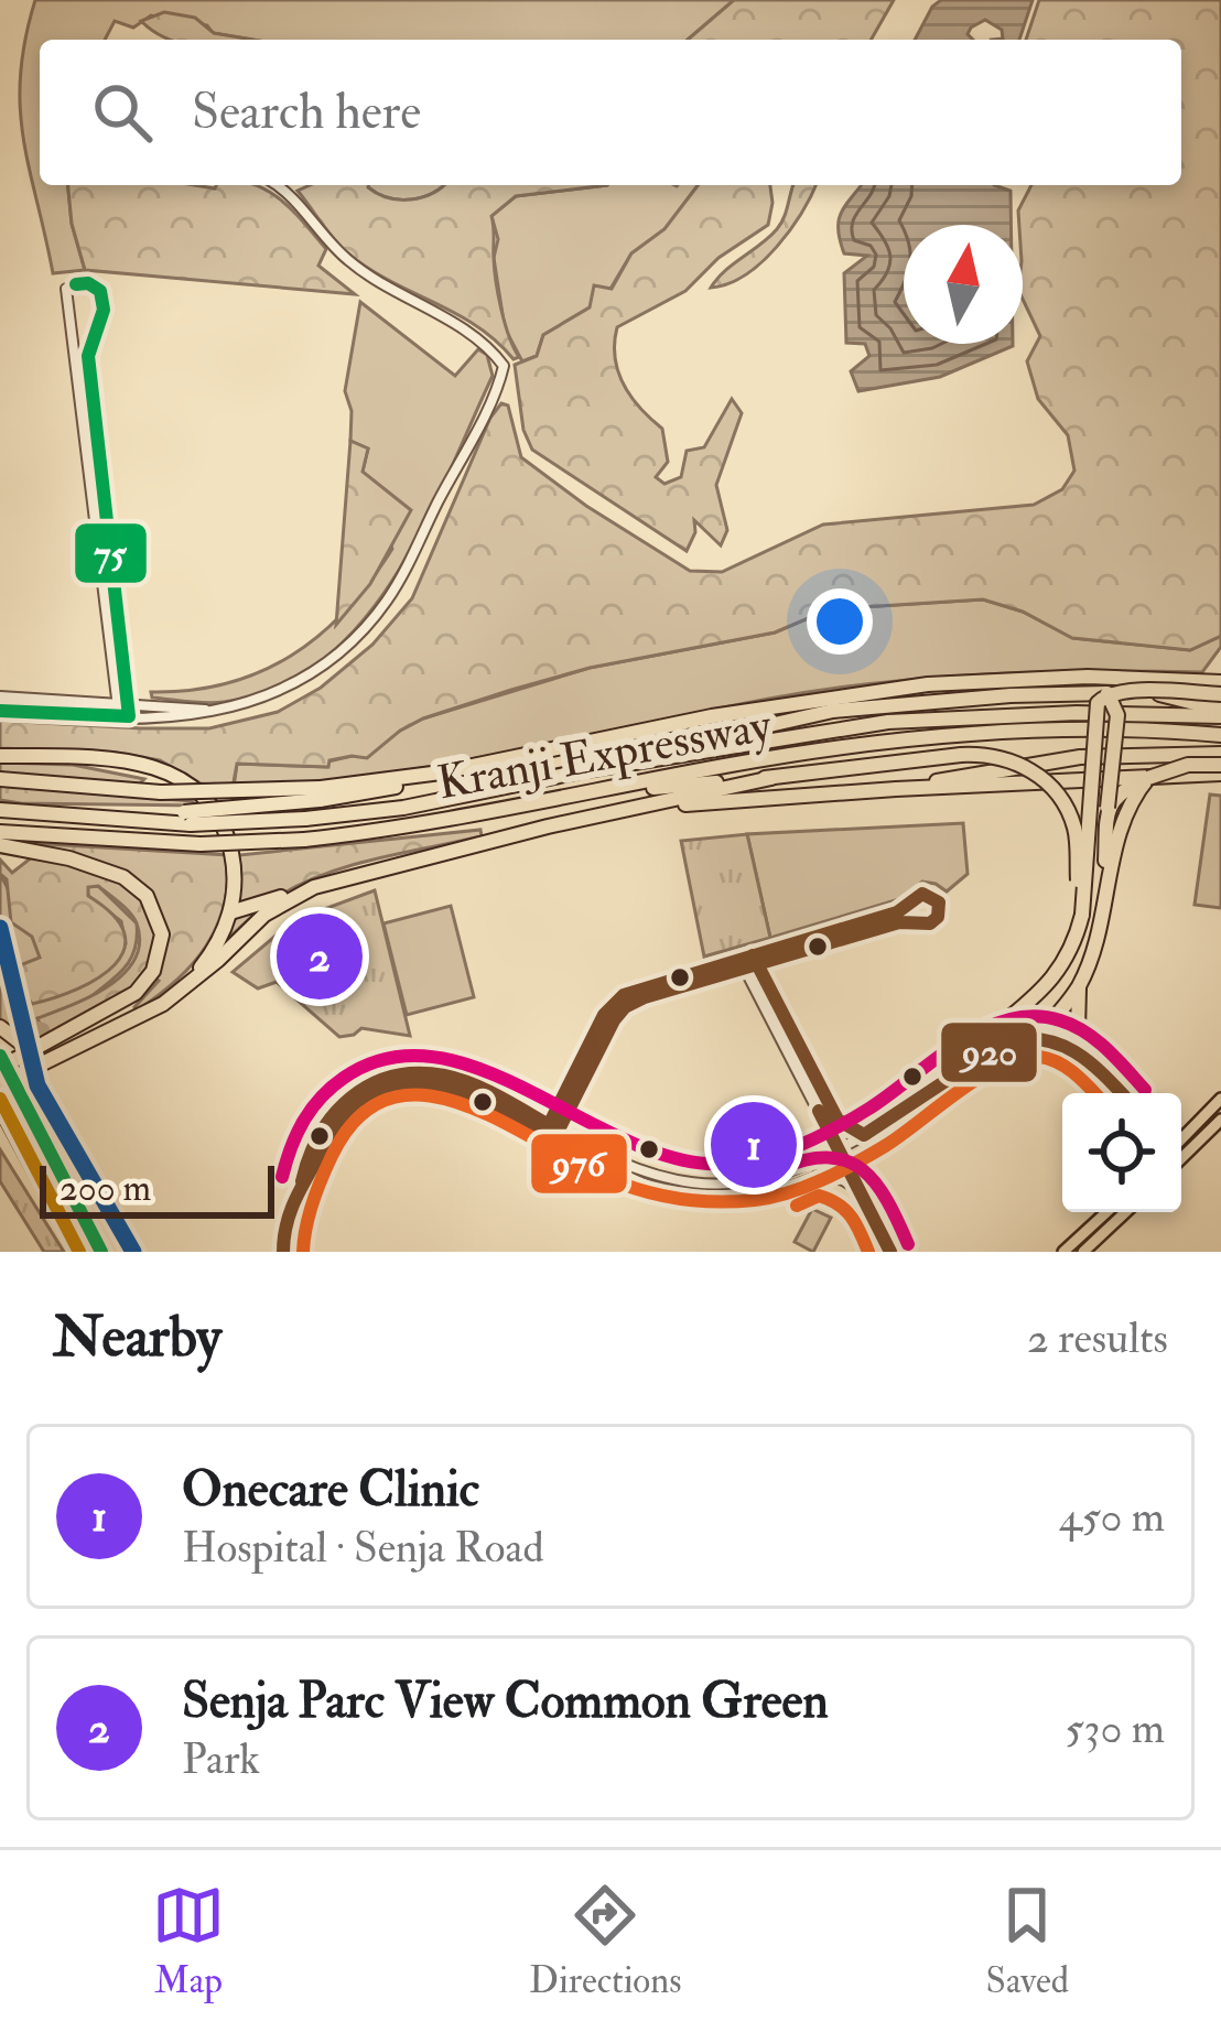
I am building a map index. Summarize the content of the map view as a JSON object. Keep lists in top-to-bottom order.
{
  "streets": {
    "highway": ["Kranji Expressway"]
  },
  "lines": ["transit line 75", "transit line 920", "transit line 976"],
  "scale_bar": "200 m",
  "north": "top",
  "page": {
    "search": "Search here",
    "pins": ["2", "1"],
    "scale": "200 m",
    "heading": ["Nearby", "2 results"],
    "list": [
      {
        "mark": "1",
        "name": "Onecare Clinic",
        "note": "Hospital · Senja Road",
        "value": "450 m"
      },
      {
        "mark": "2",
        "name": "Senja Parc View Common Green",
        "note": "Park",
        "value": "530 m"
      }
    ],
    "nav": ["Map", "Directions", "Saved"]
  }
}
